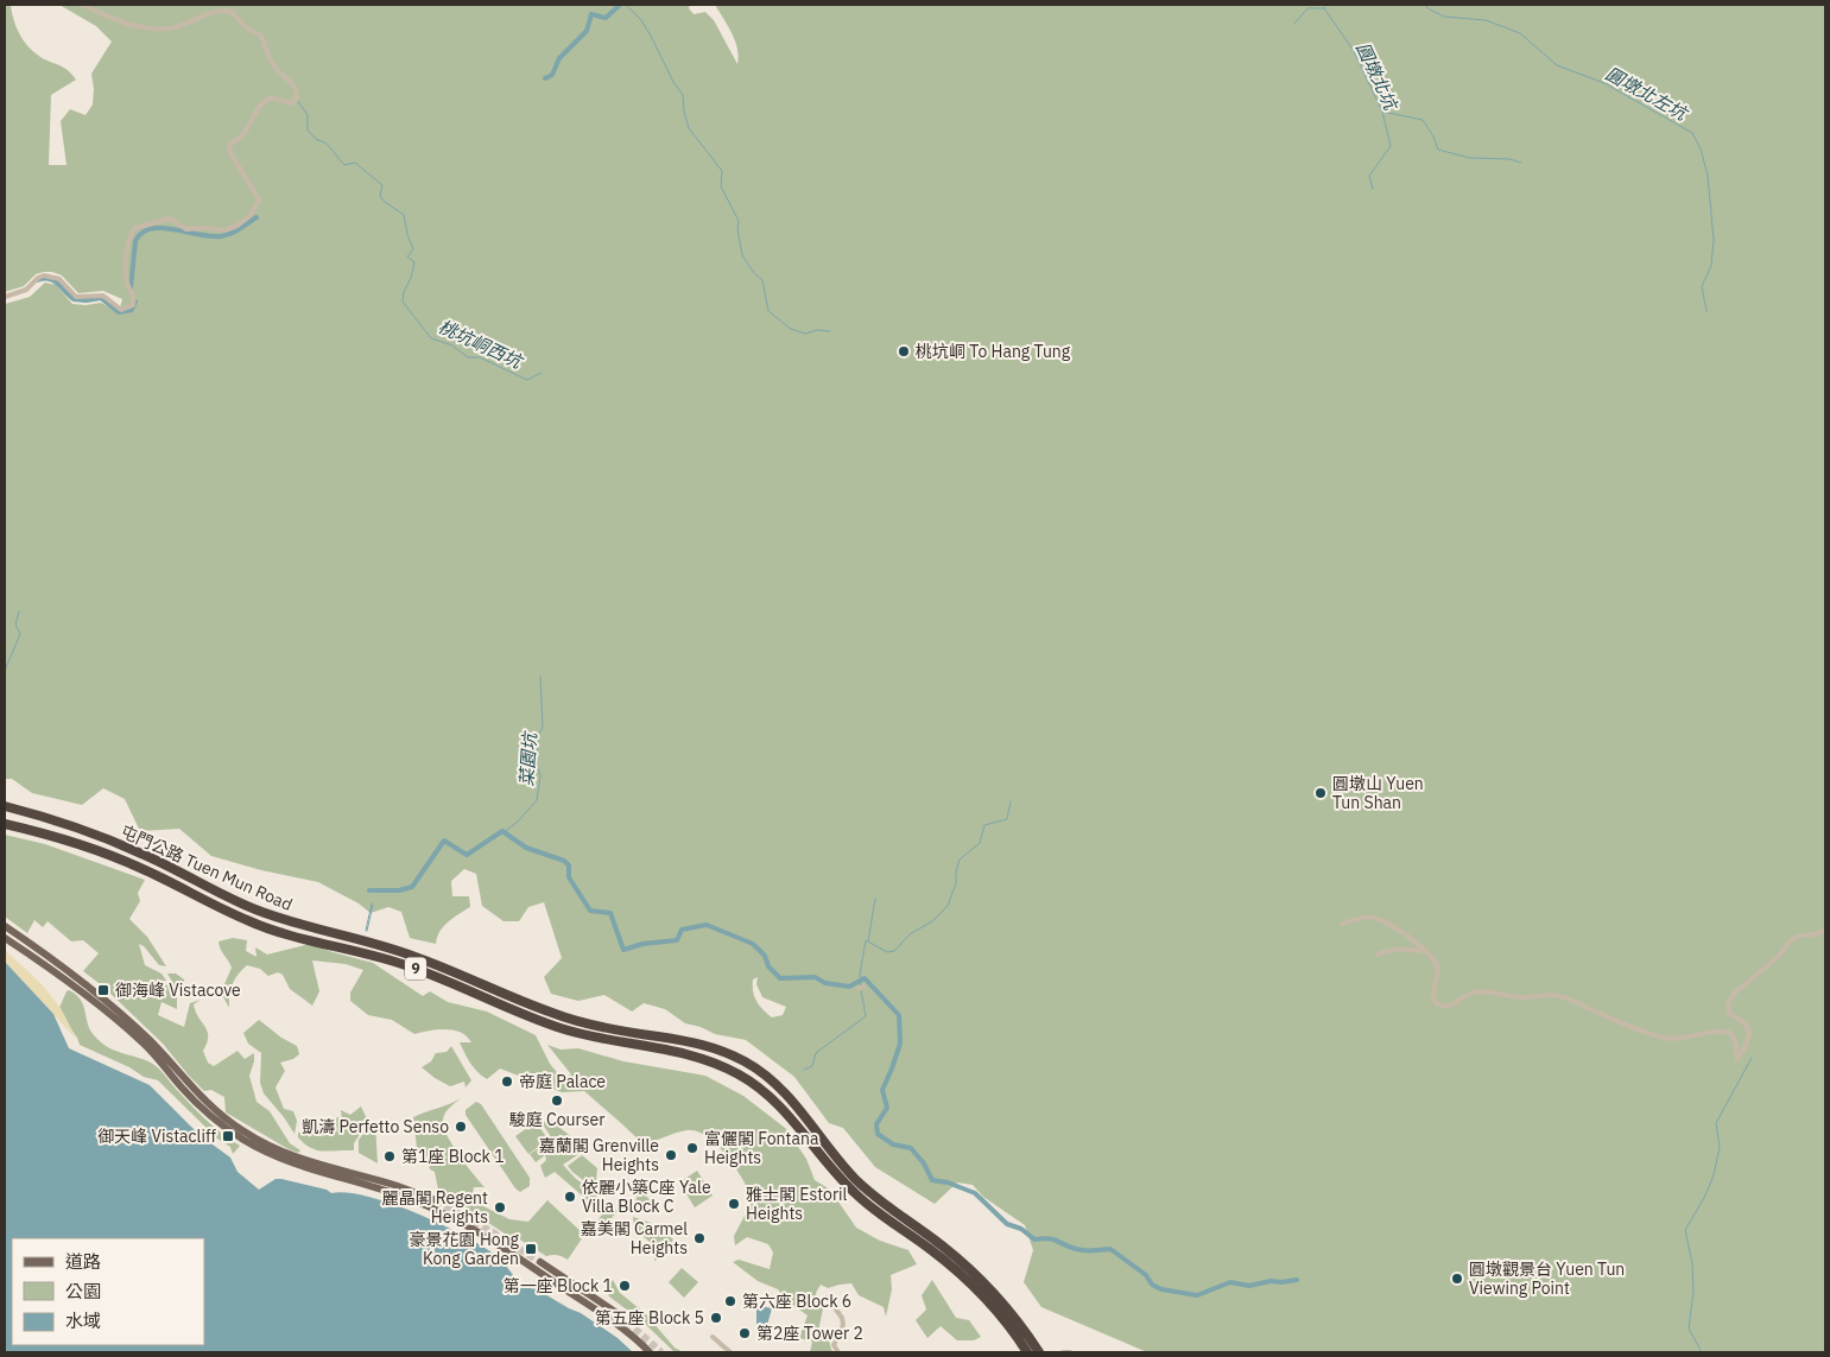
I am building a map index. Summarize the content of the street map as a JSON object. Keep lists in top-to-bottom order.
{
  "streets": {
    "highway": ["屯門公路 Tuen Mun Road", "9"]
  },
  "water": [
    "圓墩北坑",
    "圓墩北左坑",
    "桃坑峒西坑",
    "菜園坑"
  ],
  "places": {
    "other": [
      "桃坑峒 To Hang Tung",
      "圓墩山 Yuen Tun Shan",
      "帝庭 Palace",
      "駿庭 Courser",
      "凱濤 Perfetto Senso",
      "富儷閣 Fontana Heights",
      "嘉蘭閣 Grenville Heights",
      "第1座 Block 1",
      "依麗小築C座 Yale Villa Block C",
      "雅士閣 Estoril Heights",
      "麗晶閣 Regent Heights",
      "嘉美閣 Carmel Heights",
      "圓墩觀景台 Yuen Tun Viewing Point",
      "第一座 Block 1",
      "第六座 Block 6",
      "第五座 Block 5",
      "第2座 Tower 2"
    ],
    "transit": ["御海峰 Vistacove", "御天峰 Vistacliff", "豪景花園 Hong Kong Garden"]
  },
  "legend": ["道路", "公園", "水域"]
}
